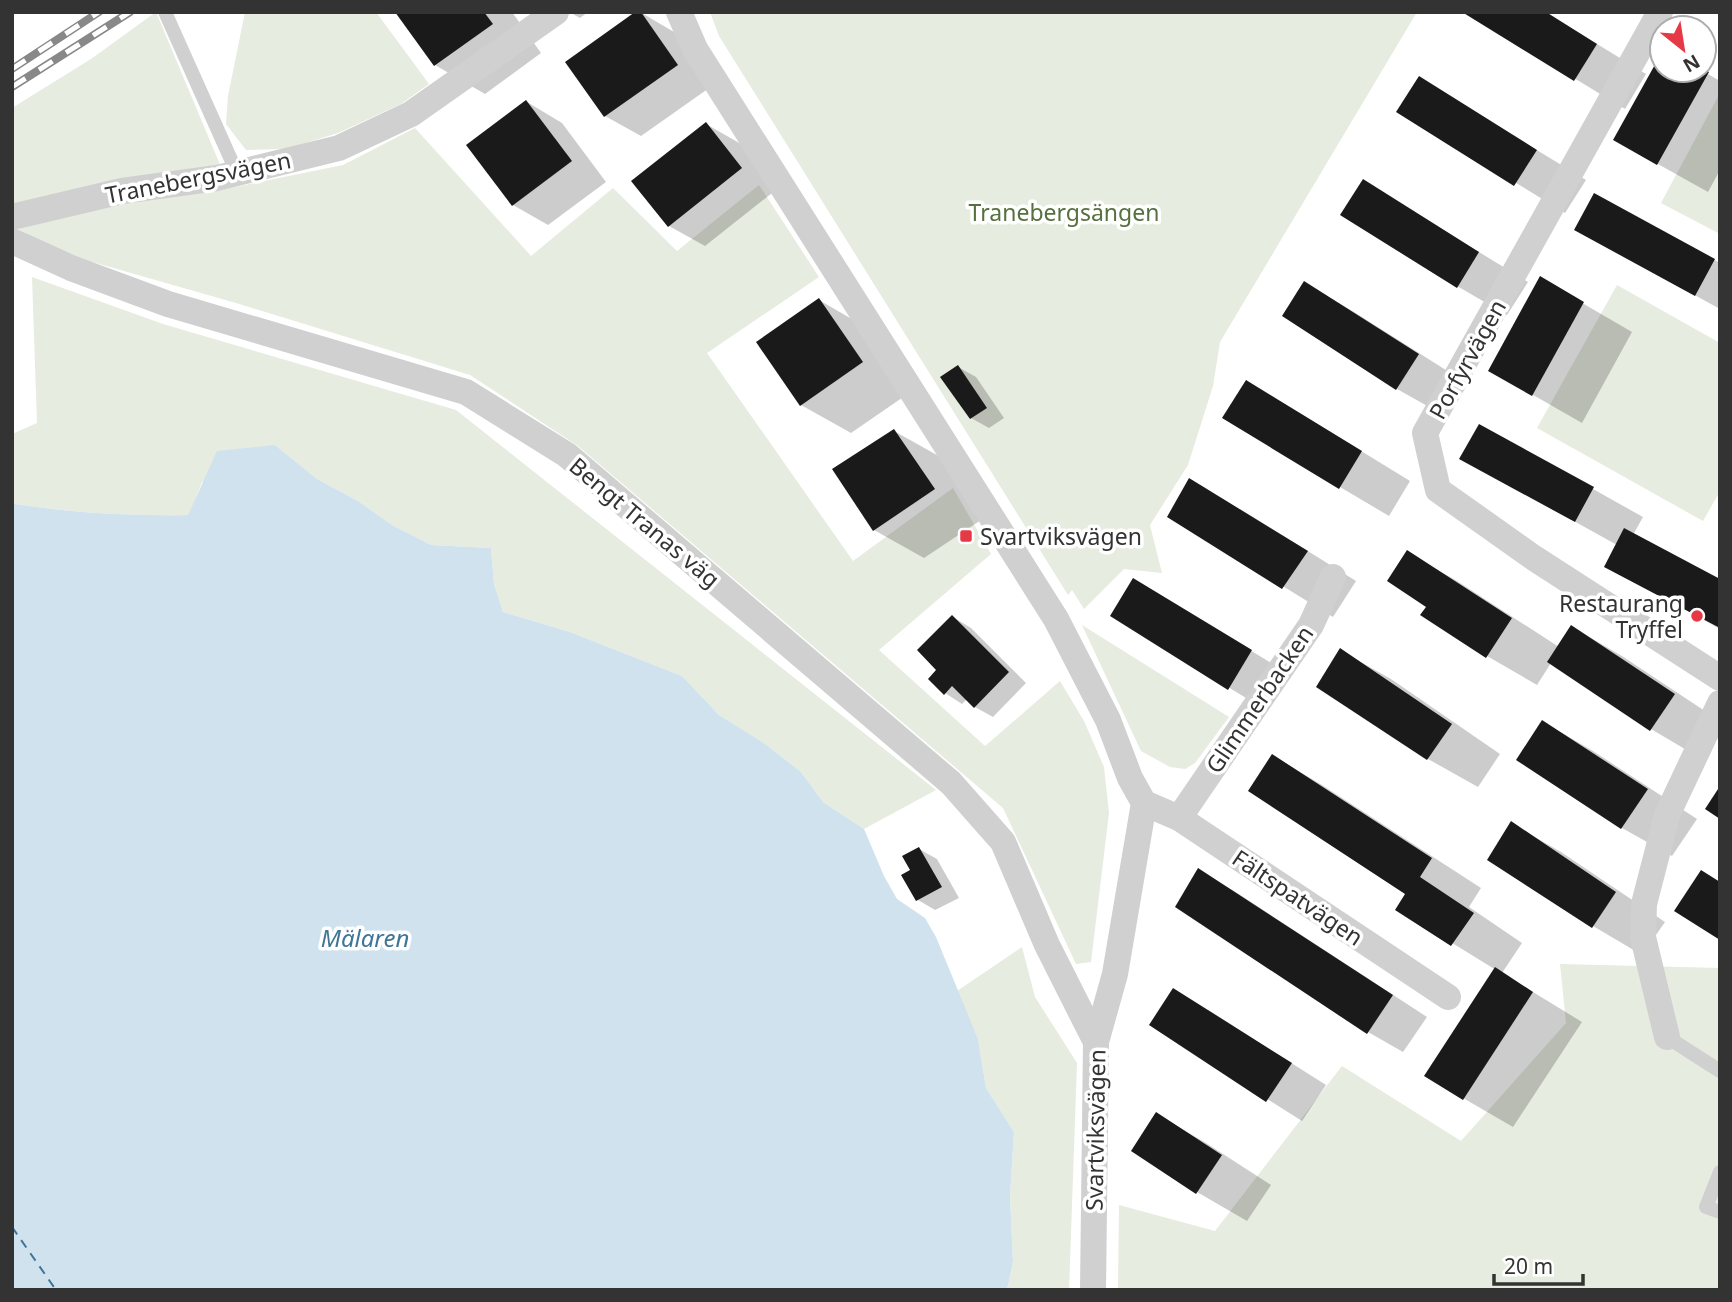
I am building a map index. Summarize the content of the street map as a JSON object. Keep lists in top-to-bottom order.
{
  "streets": {
    "street": [
      "Tranebergsvägen",
      "Porfyrvägen",
      "Bengt Tranas väg",
      "Glimmerbacken",
      "Fältspatvägen",
      "Svartviksvägen"
    ]
  },
  "crossings": [
    ["Bengt Tranas väg", "Svartviksvägen"],
    ["Glimmerbacken", "Fältspatvägen"],
    ["Fältspatvägen", "Svartviksvägen"]
  ],
  "water": ["Mälaren"],
  "parks": ["Tranebergsängen"],
  "places": {
    "transit": ["Svartviksvägen"],
    "other": ["Restaurang Tryffel"]
  },
  "scale_bar": "20 m",
  "north": "bottom right"
}
